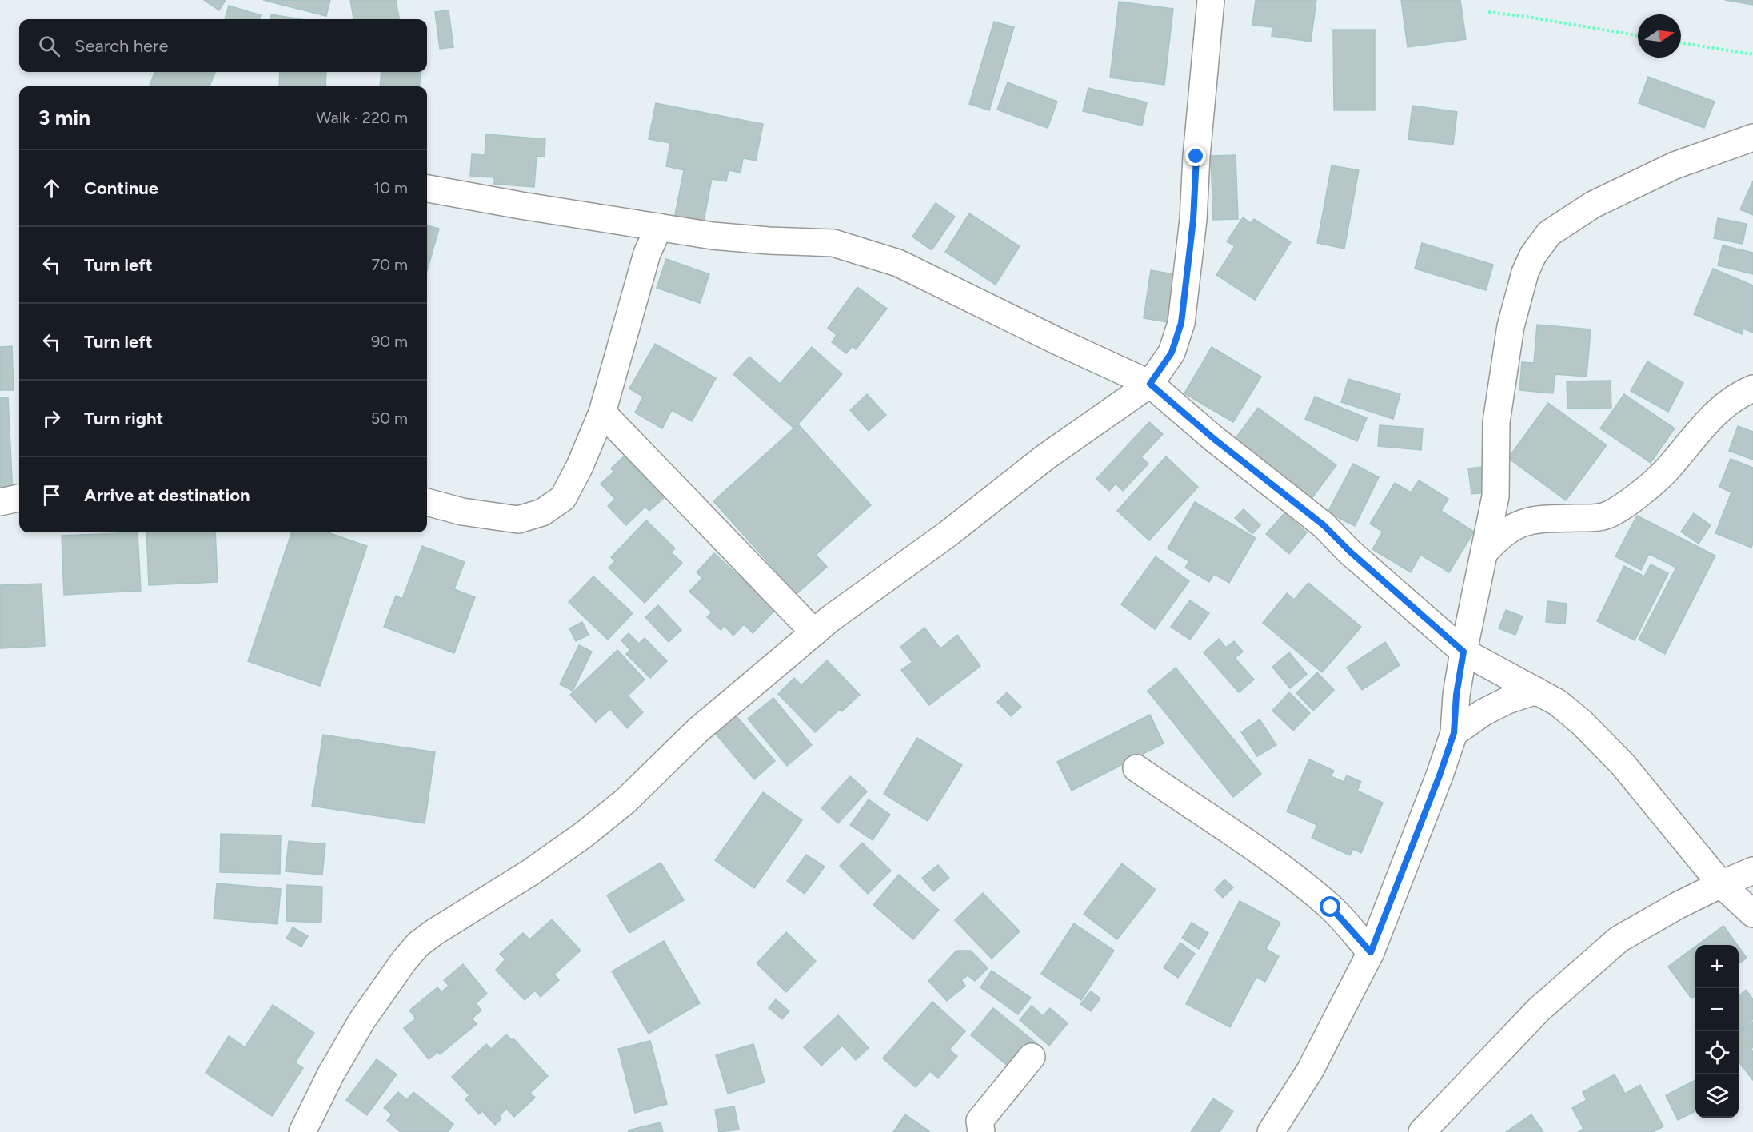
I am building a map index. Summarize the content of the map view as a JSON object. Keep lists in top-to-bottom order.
{
  "north": "right",
  "page": {
    "search": "Search here",
    "heading": ["3 min", "Walk · 220 m"],
    "list": [
      ["Continue", "10 m"],
      ["Turn left", "70 m"],
      ["Turn left", "90 m"],
      ["Turn right", "50 m"],
      "Arrive at destination"
    ],
    "map_buttons": ["+", "−"]
  }
}
